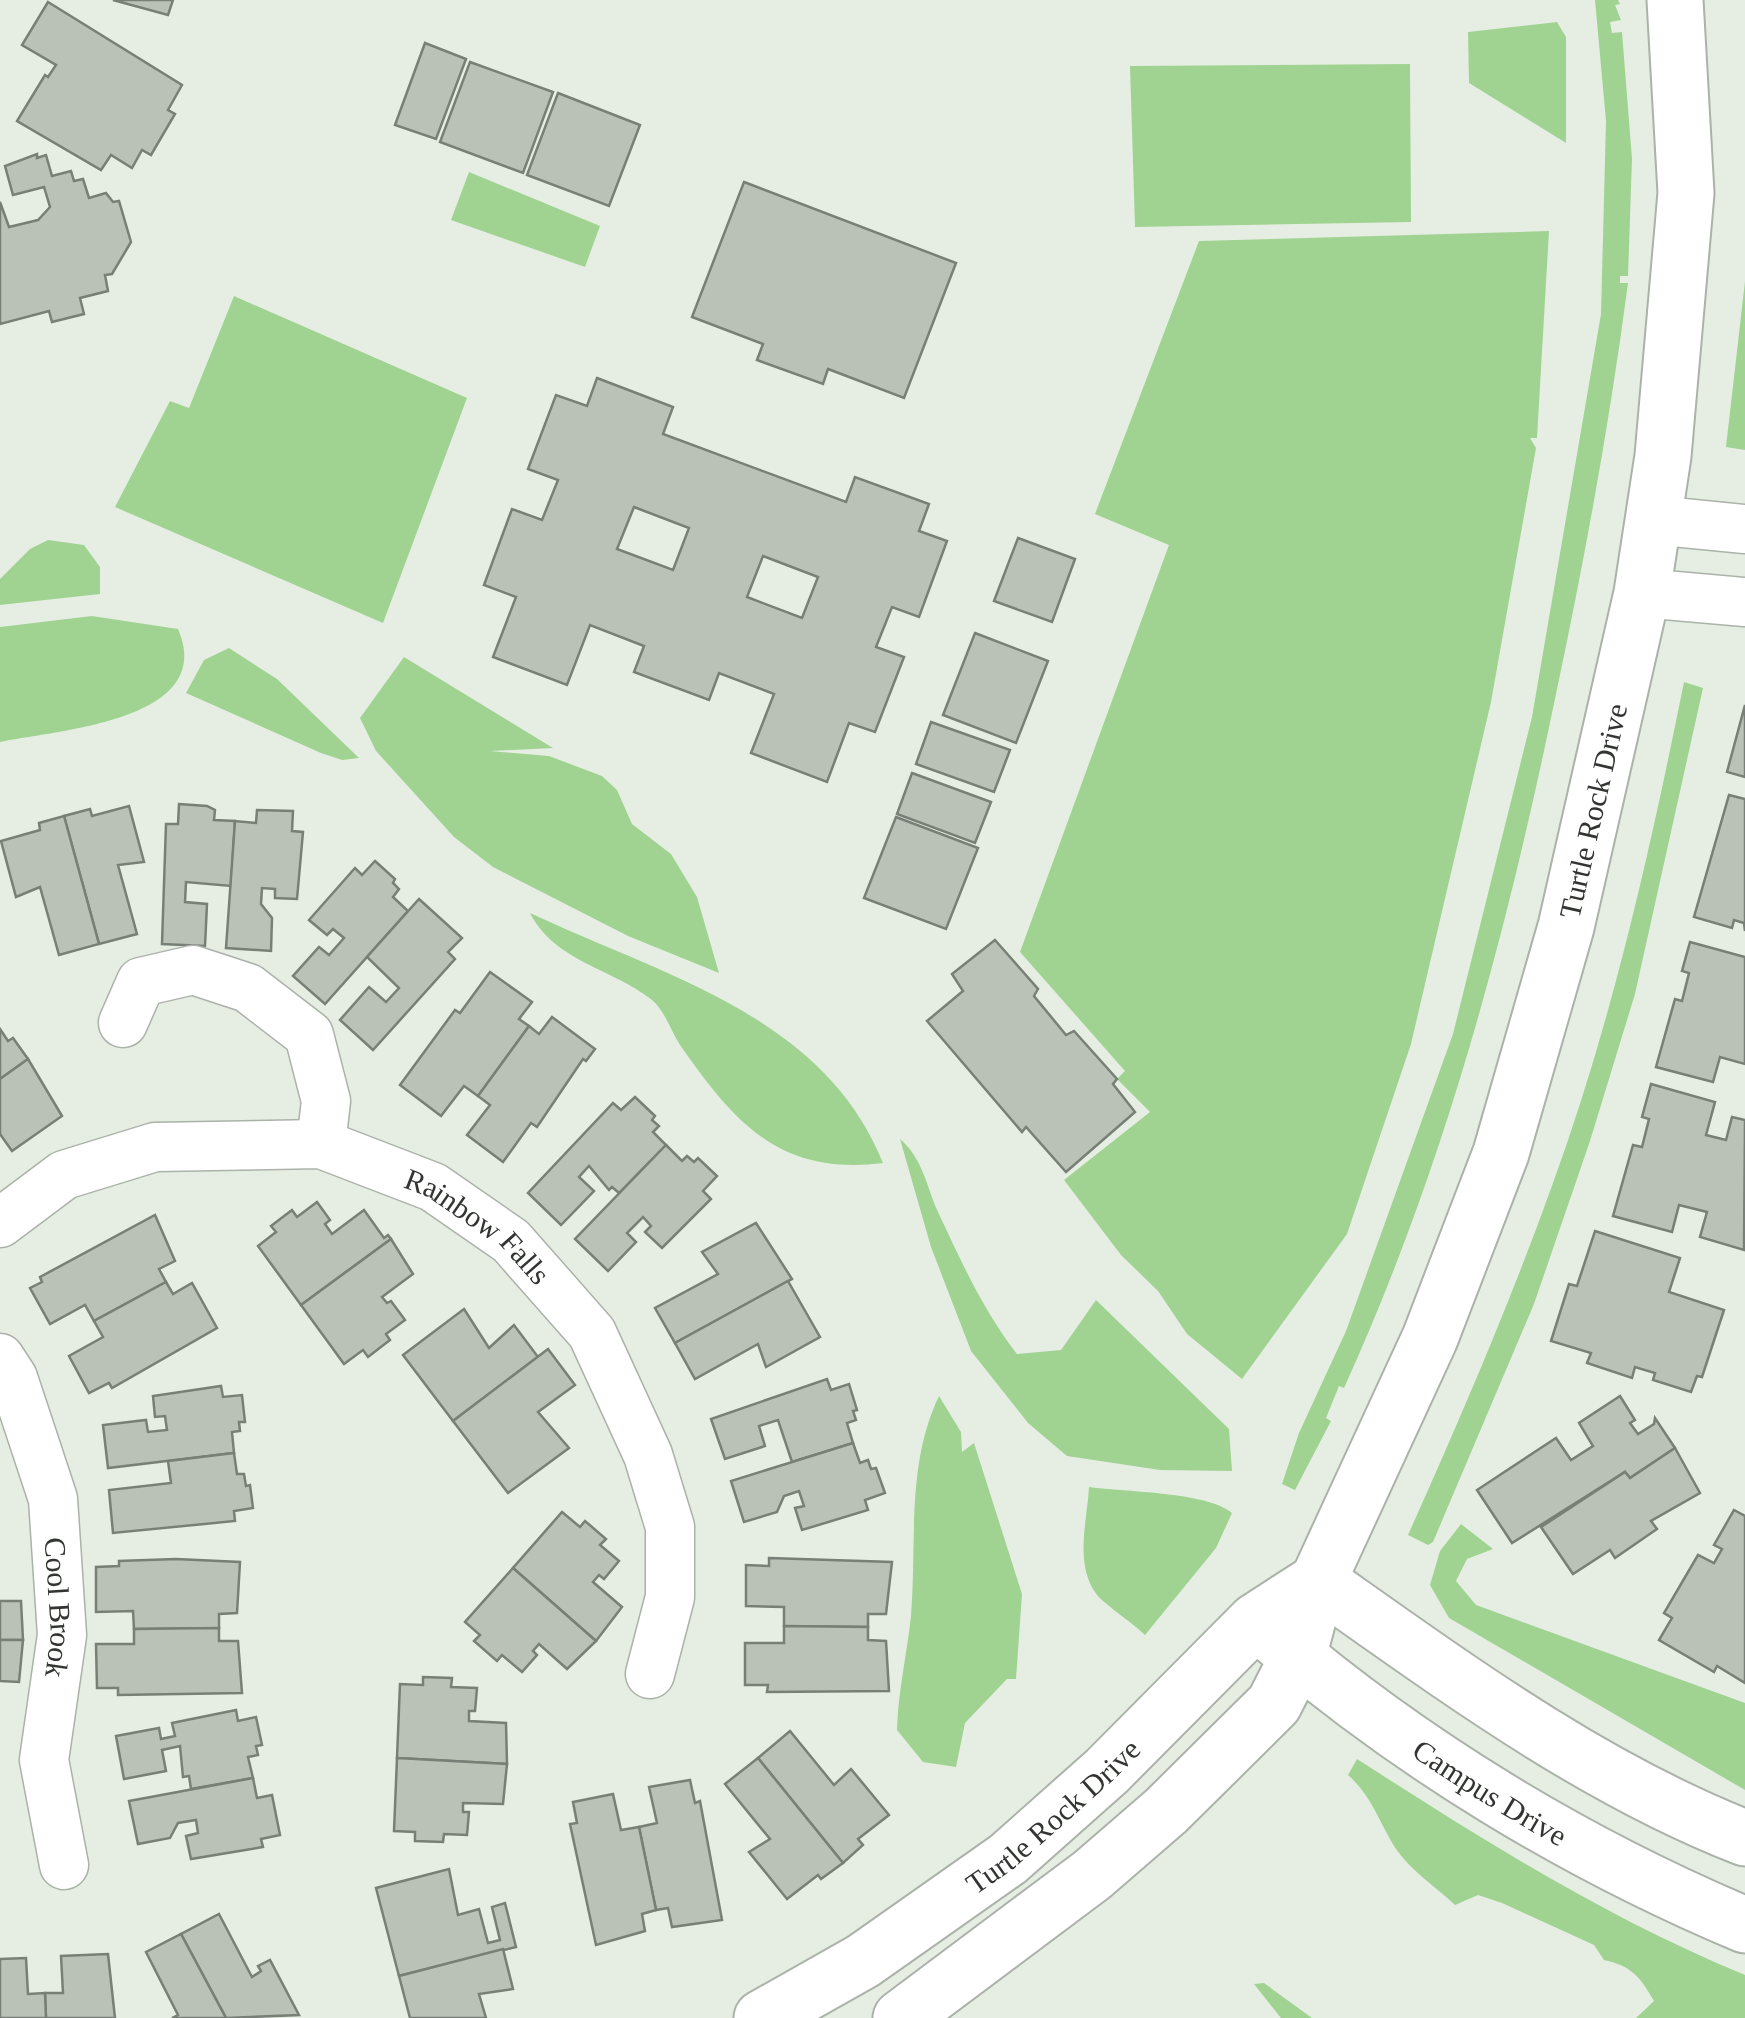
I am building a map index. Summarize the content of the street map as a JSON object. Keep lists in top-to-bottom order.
{
  "streets": {
    "street": [
      "Turtle Rock Drive",
      "Rainbow Falls",
      "Cool Brook",
      "Campus Drive"
    ]
  },
  "crossings": [
    ["Turtle Rock Drive", "Campus Drive"]
  ]
}
